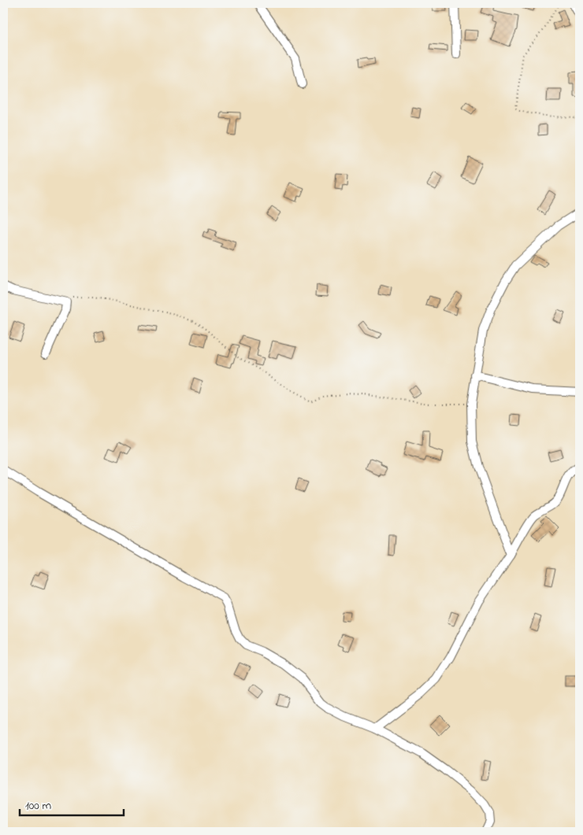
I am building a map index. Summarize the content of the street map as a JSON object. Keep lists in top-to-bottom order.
{
  "scale_bar": "100 m"
}
